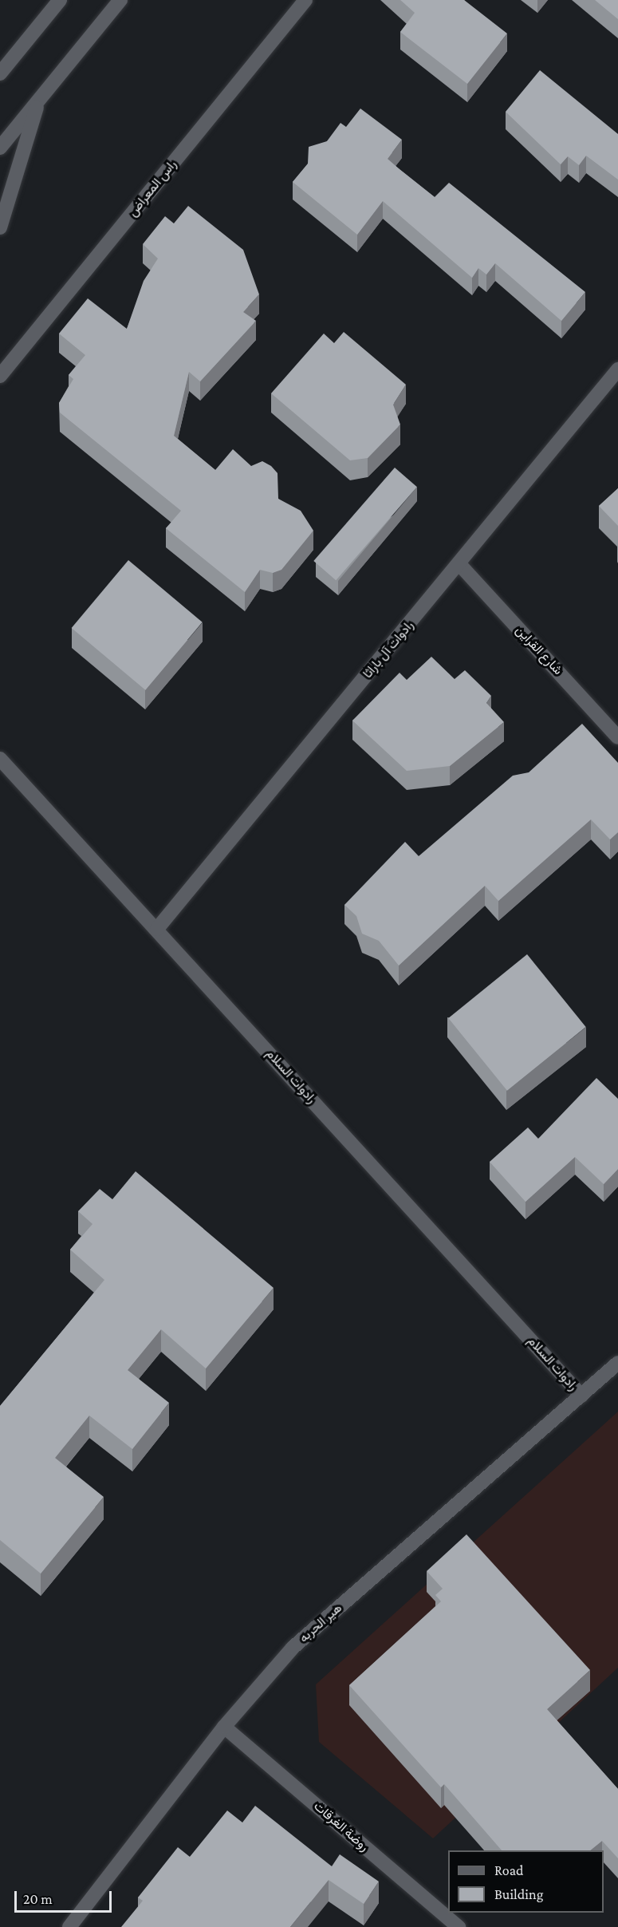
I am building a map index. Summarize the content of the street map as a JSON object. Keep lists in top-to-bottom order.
{
  "streets": {
    "street": [
      "راس المعراض",
      "رادوات آل باراثا",
      "شارع القراين",
      "رادوات السلام",
      "هير الحربه",
      "روضة الغرقات"
    ]
  },
  "crossings": [
    ["رادوات آل باراثا", "شارع القراين"],
    ["رادوات آل باراثا", "رادوات السلام"],
    ["رادوات السلام", "هير الحربه"],
    ["هير الحربه", "روضة الغرقات"]
  ],
  "legend": ["Road", "Building"],
  "scale_bar": "20 m"
}
